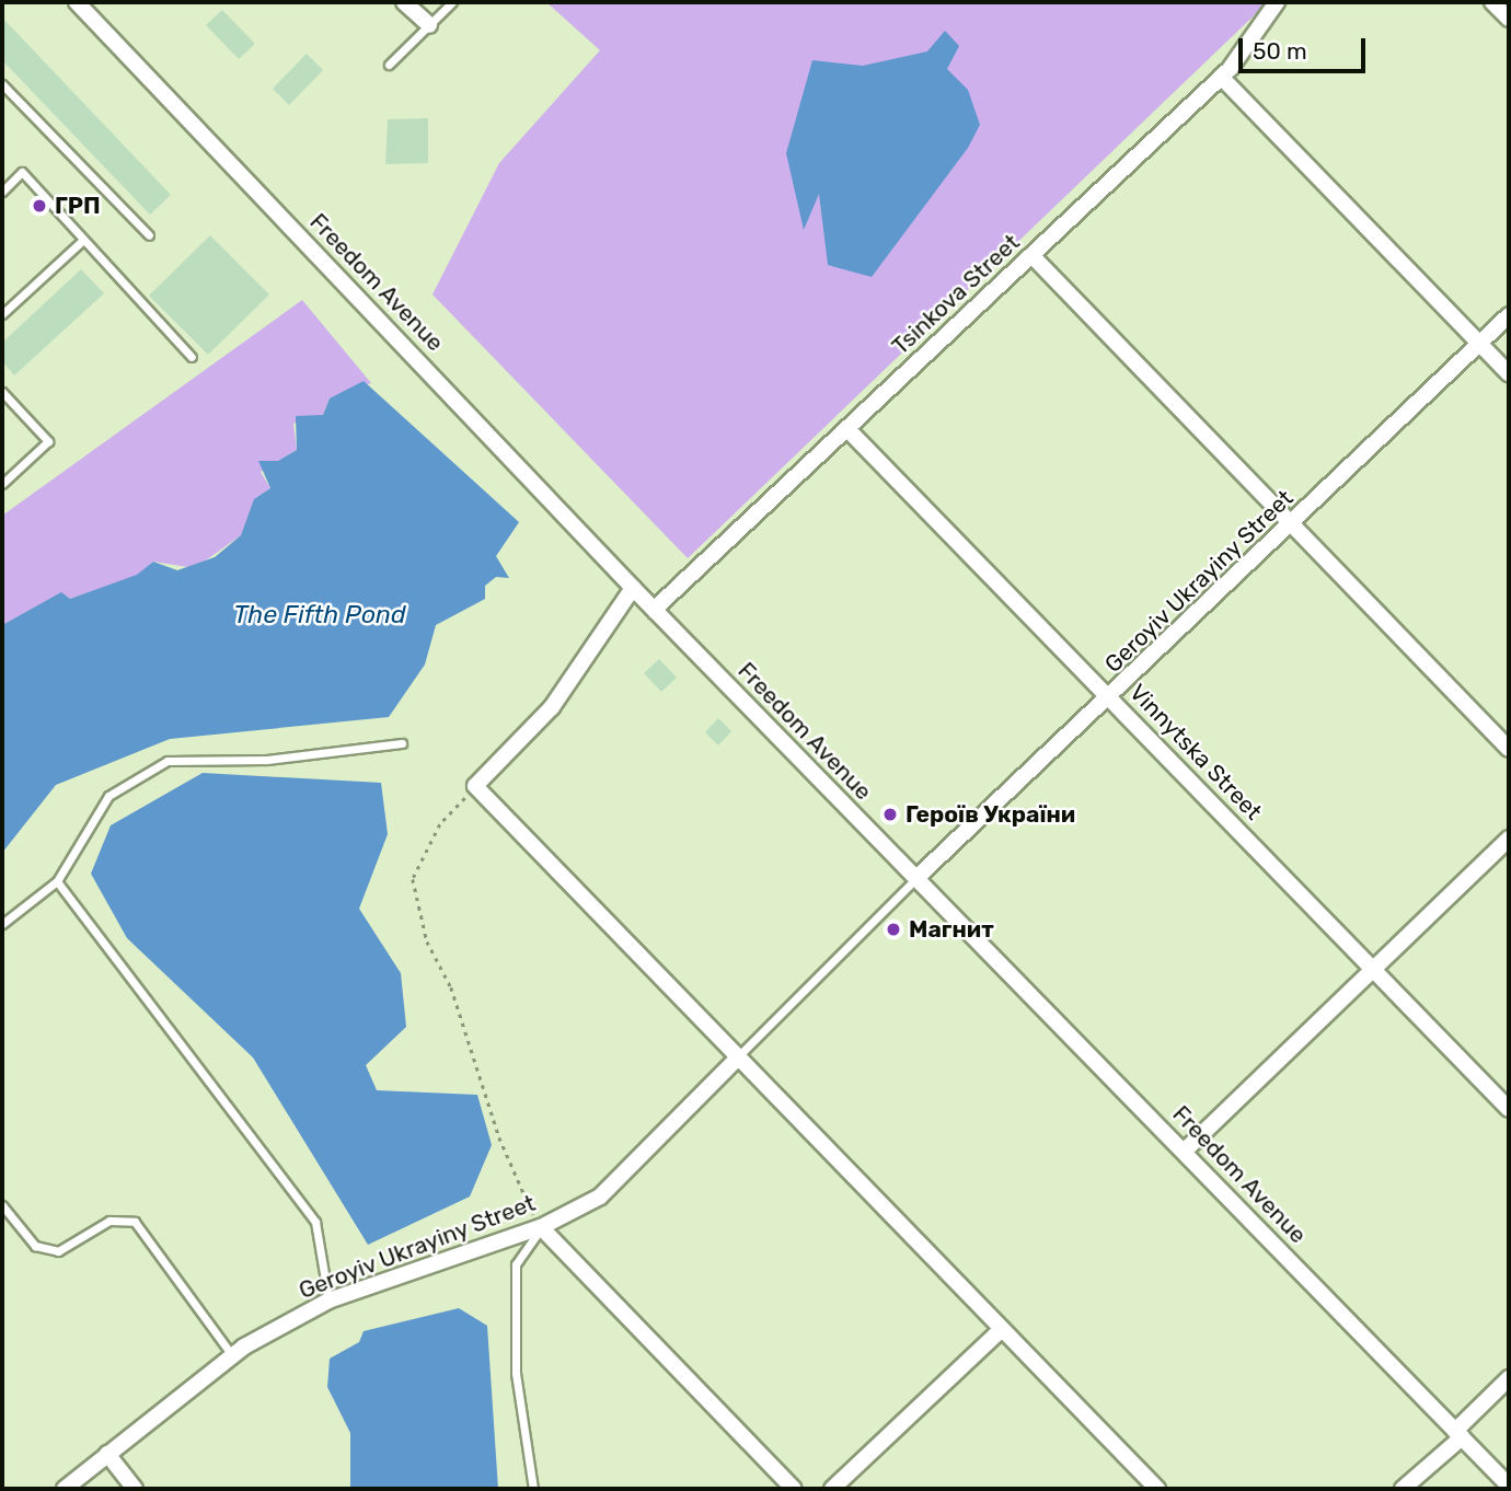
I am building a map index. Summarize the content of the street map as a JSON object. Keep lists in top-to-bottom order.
{
  "streets": {
    "street": [
      "Freedom Avenue",
      "Tsinkova Street",
      "Geroyiv Ukrayiny Street",
      "Vinnytska Street"
    ]
  },
  "crossings": [
    ["Freedom Avenue", "Tsinkova Street"],
    ["Freedom Avenue", "Geroyiv Ukrayiny Street"],
    ["Tsinkova Street", "Vinnytska Street"],
    ["Geroyiv Ukrayiny Street", "Vinnytska Street"]
  ],
  "water": ["The Fifth Pond"],
  "places": ["ГРП", "Героїв України", "Магнит"],
  "scale_bar": "50 m"
}
